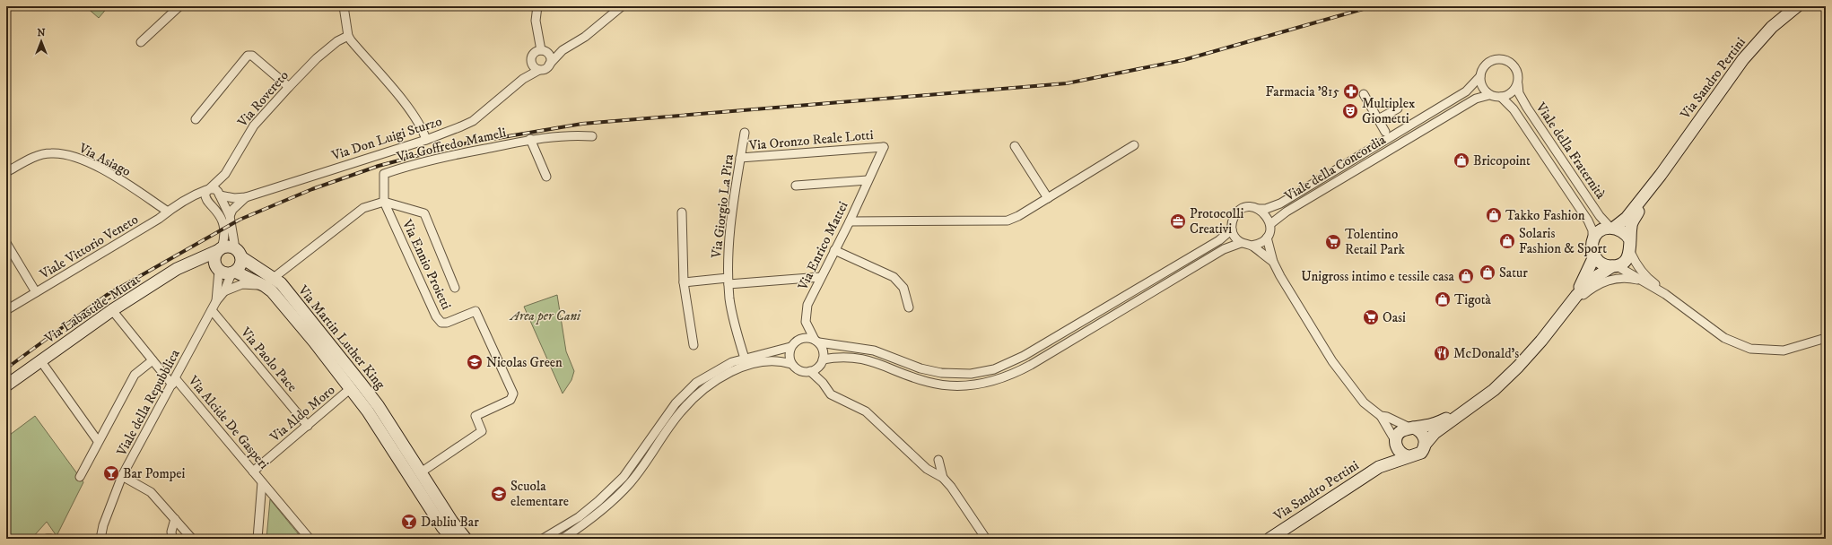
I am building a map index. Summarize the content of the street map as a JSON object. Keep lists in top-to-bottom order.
{
  "streets": {
    "main road": ["Via Sandro Pertini", "Via Labastide-Murat", "Via Martin Luther King"],
    "street": [
      "Via Rovereto",
      "Via Don Luigi Sturzo",
      "Via Oronzo Reale Lotti",
      "Via Goffredo Mameli",
      "Viale della Fraternità",
      "Via Asiago",
      "Viale della Concordia",
      "Via Giorgio La Pira",
      "Via Enrico Mattei",
      "Viale Vittorio Veneto",
      "Via Ennio Proietti",
      "Via Paolo Pace",
      "Viale della Repubblica",
      "Via Aldo Moro",
      "Via Alcide De Gasperi"
    ]
  },
  "crossings": [
    ["Via Sandro Pertini", "Viale della Fraternità"],
    ["Via Rovereto", "Viale Vittorio Veneto"],
    ["Via Oronzo Reale Lotti", "Via Giorgio La Pira"],
    ["Via Oronzo Reale Lotti", "Via Enrico Mattei"],
    ["Via Goffredo Mameli", "Via Ennio Proietti"],
    ["Viale della Fraternità", "Viale della Concordia"],
    ["Via Asiago", "Viale Vittorio Veneto"],
    ["Via Ennio Proietti", "Via Martin Luther King"],
    ["Via Labastide-Murat", "Via Martin Luther King"],
    ["Via Labastide-Murat", "Viale della Repubblica"],
    ["Via Labastide-Murat", "Via Alcide De Gasperi"],
    ["Via Martin Luther King", "Viale della Repubblica"],
    ["Via Martin Luther King", "Via Aldo Moro"],
    ["Via Paolo Pace", "Viale della Repubblica"],
    ["Via Paolo Pace", "Via Aldo Moro"],
    ["Viale della Repubblica", "Via Alcide De Gasperi"],
    ["Via Aldo Moro", "Via Alcide De Gasperi"]
  ],
  "parks": ["Area per Cani"],
  "places": {
    "pharmacy": ["Farmacia '815"],
    "theatre": ["Multiplex Giometti"],
    "shop": [
      "Bricopoint",
      "Takko Fashion",
      "Solaris Fashion & Sport",
      "Satur",
      "Unigross intimo e tessile casa",
      "Tigotà"
    ],
    "office": ["Protocolli Creativi"],
    "supermarket": ["Tolentino Retail Park", "Oasi"],
    "restaurant": ["McDonald's"],
    "school or university": ["Nicolas Green", "Scuola elementare"],
    "bar": ["Bar Pompei", "Dabliu Bar"]
  },
  "north": "top"
}
